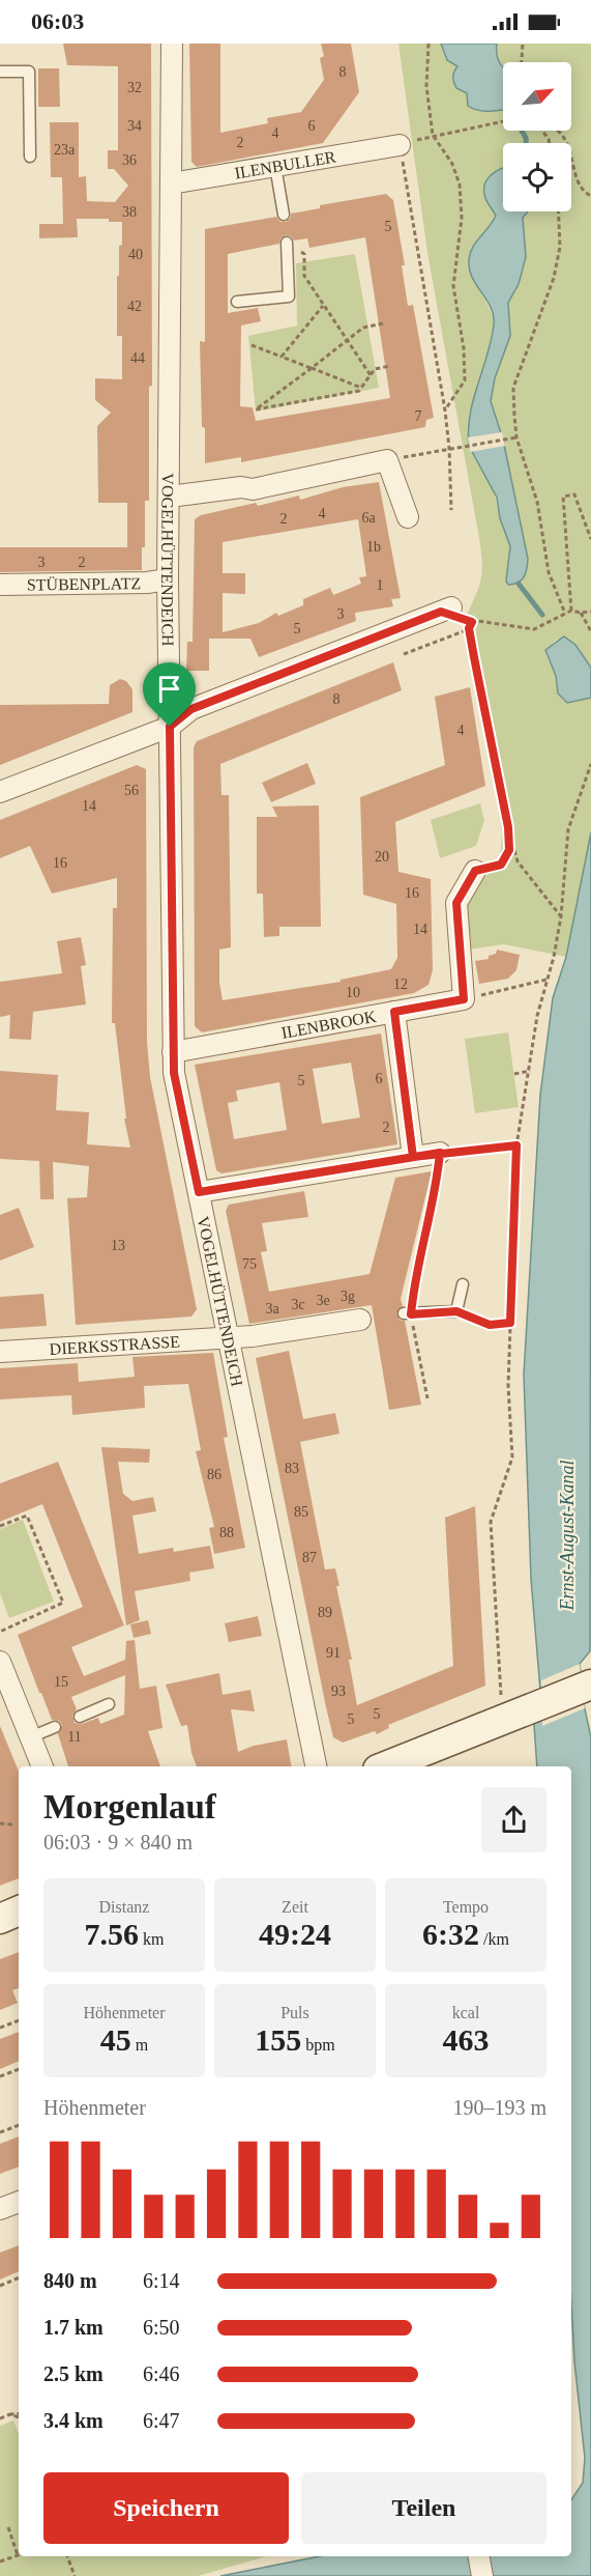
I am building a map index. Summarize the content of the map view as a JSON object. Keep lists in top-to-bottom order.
{
  "streets": {
    "street": [
      "ILENBULLER",
      "VOGELHÜTTENDEICH",
      "STÜBENPLATZ",
      "ILENBROOK",
      "DIERKSSTRASSE"
    ]
  },
  "crossings": [
    ["ILENBULLER", "VOGELHÜTTENDEICH"],
    ["VOGELHÜTTENDEICH", "STÜBENPLATZ"],
    ["VOGELHÜTTENDEICH", "ILENBROOK"],
    ["VOGELHÜTTENDEICH", "DIERKSSTRASSE"]
  ],
  "water": ["Ernst-August-Kanal"],
  "house_numbers": [
    "8",
    "32",
    "34",
    "6",
    "4",
    "2",
    "23a",
    "36",
    "38",
    "5",
    "40",
    "42",
    "44",
    "7",
    "4",
    "6a",
    "2",
    "1b",
    "3",
    "2",
    "1",
    "3",
    "5",
    "8",
    "4",
    "56",
    "14",
    "20",
    "16",
    "16",
    "14",
    "12",
    "10",
    "6",
    "5",
    "2",
    "13",
    "75",
    "3g",
    "3e",
    "3c",
    "3a",
    "83",
    "86",
    "85",
    "88",
    "87",
    "89",
    "91",
    "15",
    "93",
    "5",
    "5",
    "11"
  ],
  "north": "top right",
  "page": {
    "status": "06:03",
    "heading": ["Morgenlauf", "06:03 · 9 × 840 m"],
    "stats": [
      ["Distanz", "7.56 km"],
      ["Zeit", "49:24"],
      ["Tempo", "6:32 /km"],
      ["Höhenmeter", "45 m"],
      ["Puls", "155 bpm"],
      ["kcal", "463"]
    ],
    "chart": ["Höhenmeter", "190–193 m"],
    "list": [
      {
        "name": "840 m",
        "note": "6:14"
      },
      {
        "name": "1.7 km",
        "note": "6:50"
      },
      {
        "name": "2.5 km",
        "note": "6:46"
      },
      {
        "name": "3.4 km",
        "note": "6:47"
      }
    ],
    "buttons": ["Speichern", "Teilen"]
  }
}
